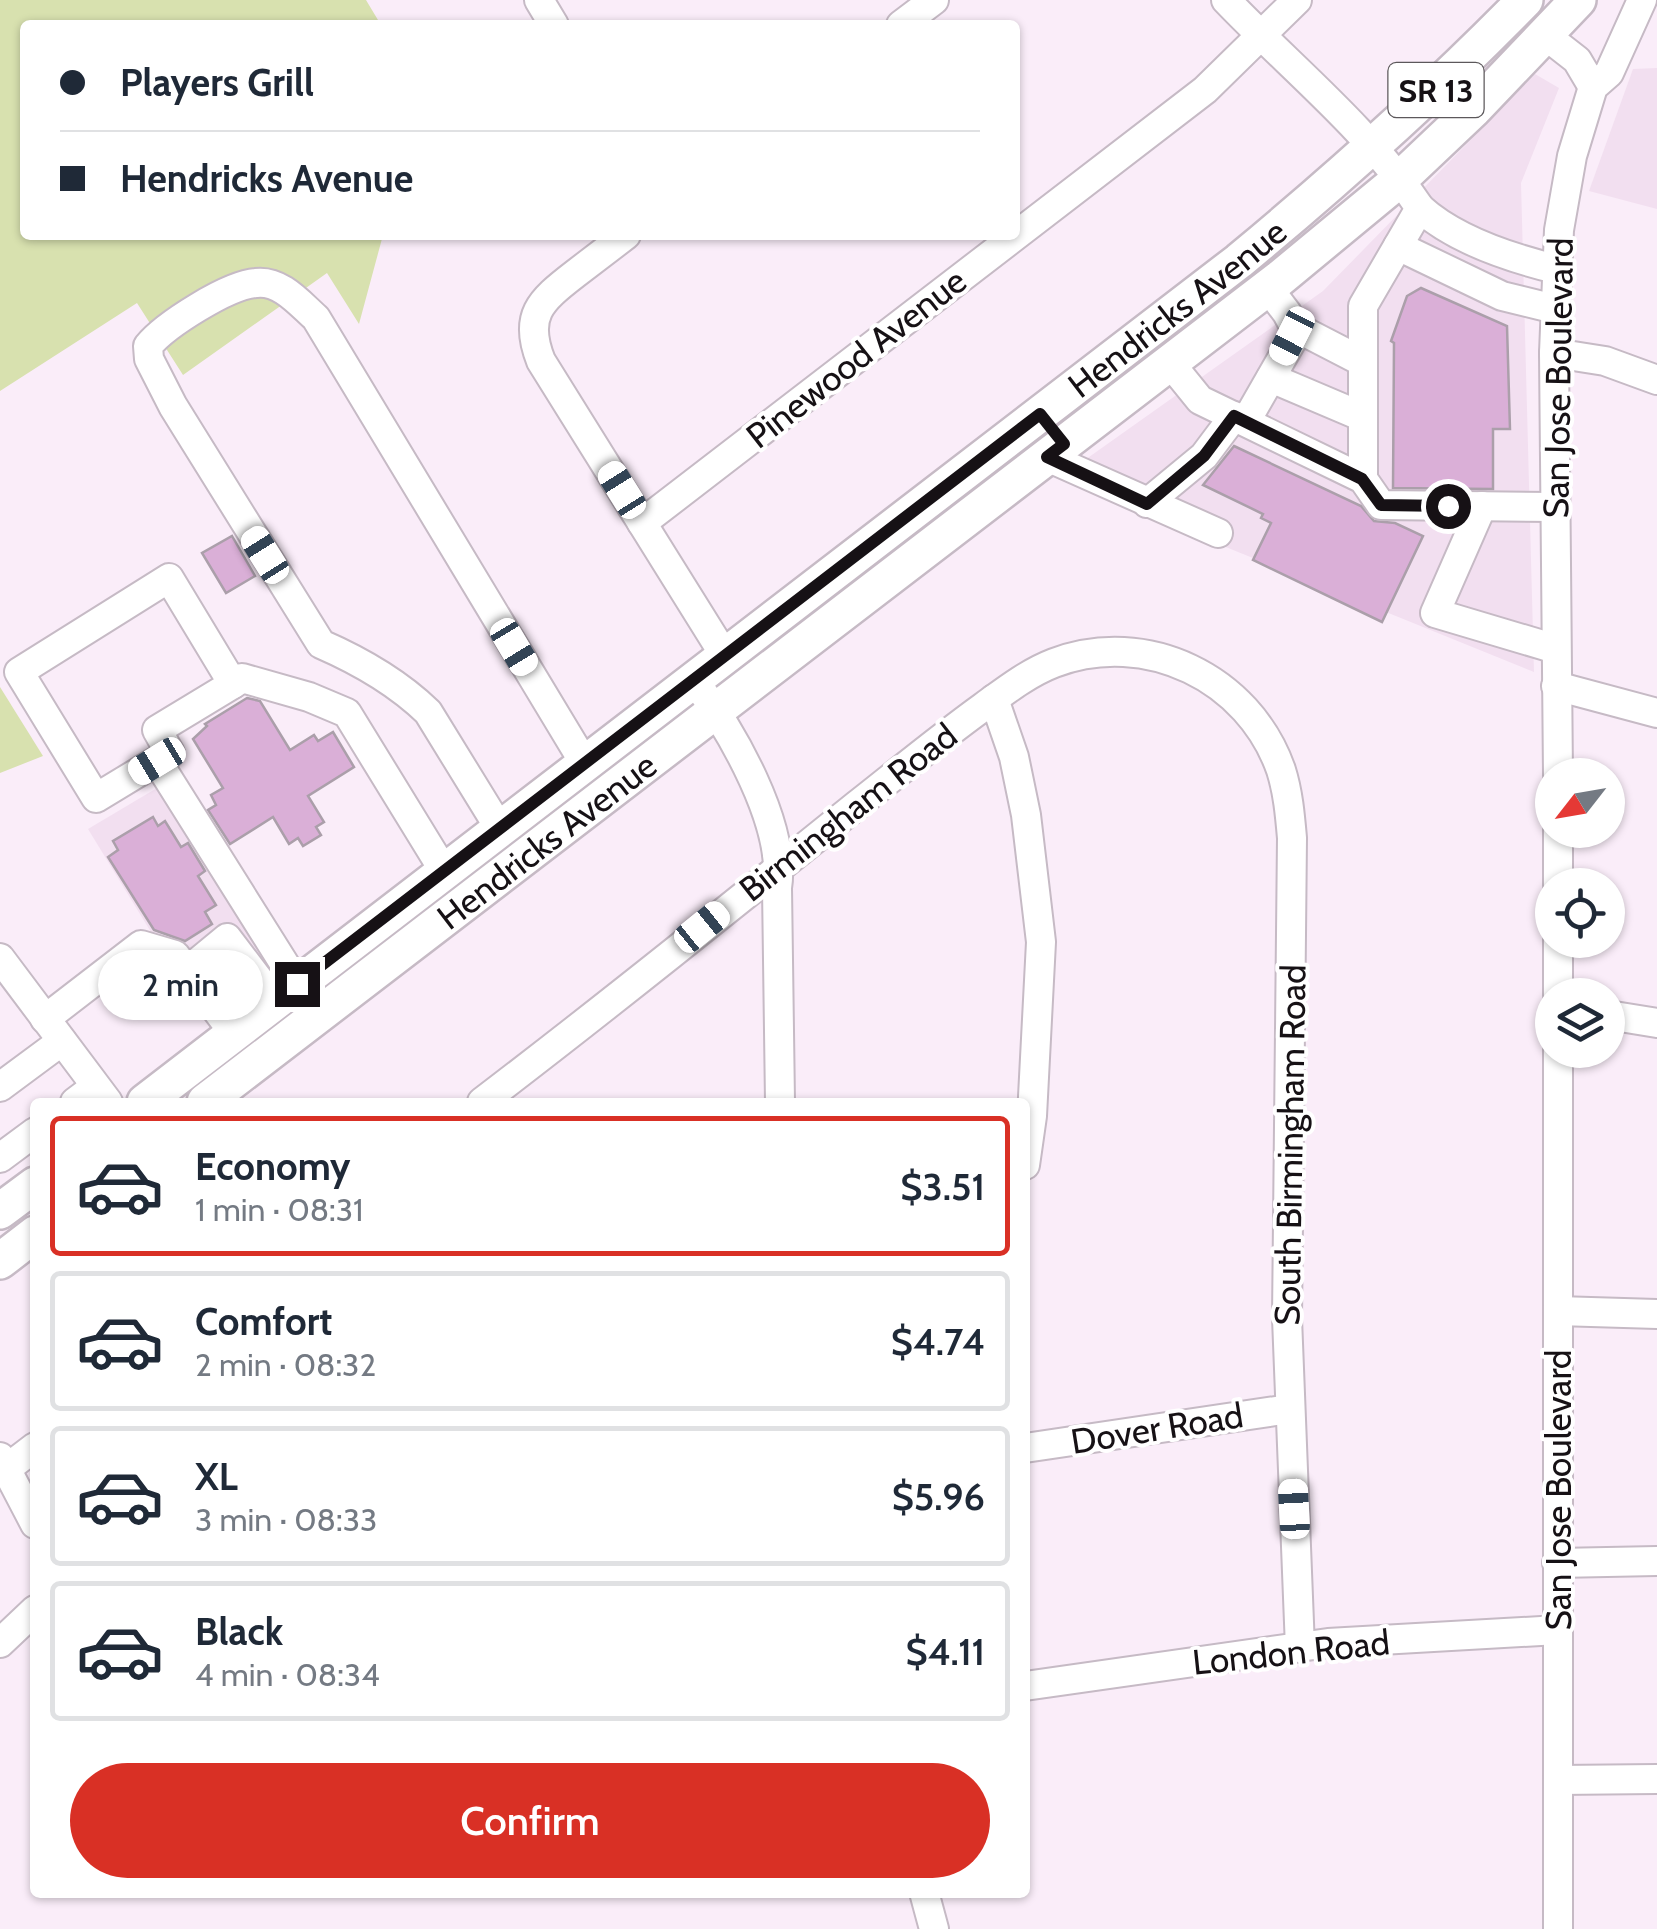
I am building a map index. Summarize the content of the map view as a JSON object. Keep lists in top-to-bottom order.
{
  "streets": {
    "main road": ["SR 13", "Hendricks Avenue"],
    "street": [
      "Pinewood Avenue",
      "San Jose Boulevard",
      "Birmingham Road",
      "South Birmingham Road",
      "Dover Road",
      "London Road"
    ]
  },
  "crossings": [
    ["San Jose Boulevard", "London Road"],
    ["Birmingham Road", "South Birmingham Road"],
    ["South Birmingham Road", "Dover Road"],
    ["South Birmingham Road", "London Road"]
  ],
  "north": "bottom left",
  "page": {
    "banner": ["Players Grill", "Hendricks Avenue"],
    "bubble": "2 min",
    "list": [
      {
        "name": "Economy",
        "note": "1 min · 08:31",
        "value": "$3.51"
      },
      {
        "name": "Comfort",
        "note": "2 min · 08:32",
        "value": "$4.74"
      },
      {
        "name": "XL",
        "note": "3 min · 08:33",
        "value": "$5.96"
      },
      {
        "name": "Black",
        "note": "4 min · 08:34",
        "value": "$4.11"
      }
    ],
    "buttons": "Confirm"
  }
}
